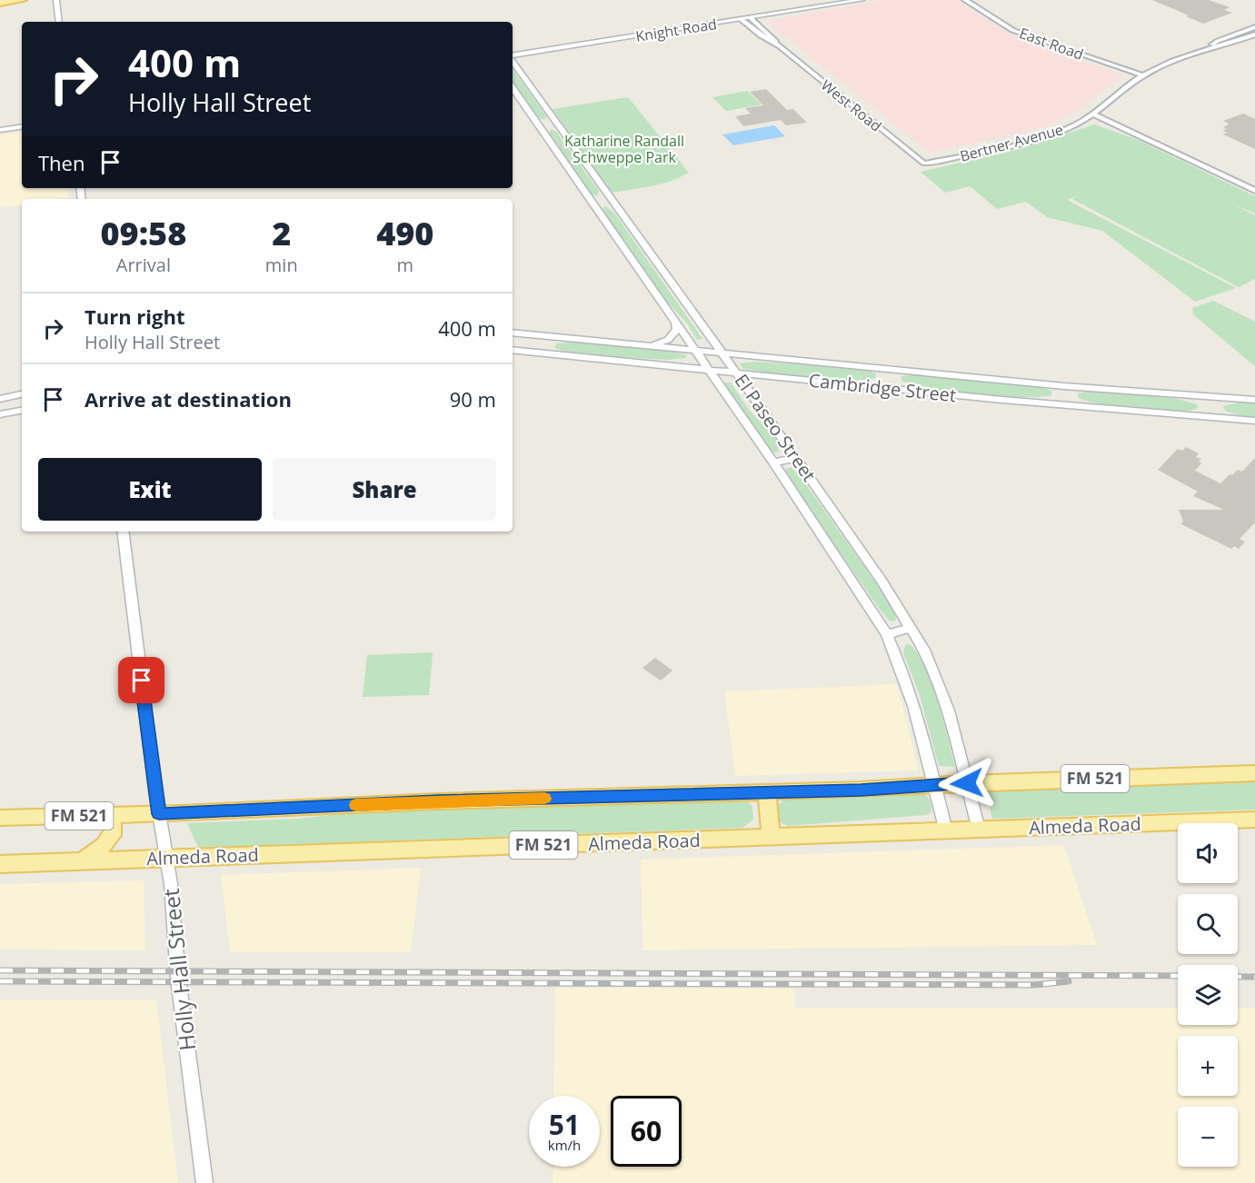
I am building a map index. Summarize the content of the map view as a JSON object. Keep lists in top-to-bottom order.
{
  "streets": {
    "main road": ["FM 521", "Almeda Road"],
    "street": [
      "Knight Road",
      "East Road",
      "West Road",
      "Bertner Avenue",
      "Cambridge Street",
      "El Paseo Street",
      "Holly Hall Street"
    ]
  },
  "crossings": [
    ["Knight Road", "West Road"],
    ["East Road", "Bertner Avenue"],
    ["West Road", "Bertner Avenue"],
    ["Cambridge Street", "El Paseo Street"],
    ["El Paseo Street", "FM 521"],
    ["El Paseo Street", "Almeda Road"],
    ["FM 521", "Holly Hall Street"],
    ["Almeda Road", "Holly Hall Street"]
  ],
  "parks": ["Katharine Randall Schweppe Park"],
  "page": {
    "turn": ["400 m", "Holly Hall Street"],
    "then": "Then",
    "eta": [
      "09:58",
      "Arrival",
      "2",
      "min",
      "490",
      "m"
    ],
    "list": [
      {
        "name": "Turn right",
        "note": "Holly Hall Street",
        "value": "400 m"
      },
      {
        "name": "Arrive at destination",
        "value": "90 m"
      }
    ],
    "buttons": ["Exit", "Share"],
    "map_buttons": ["+", "−"],
    "speed": "51 km/h",
    "limit": "60"
  }
}
